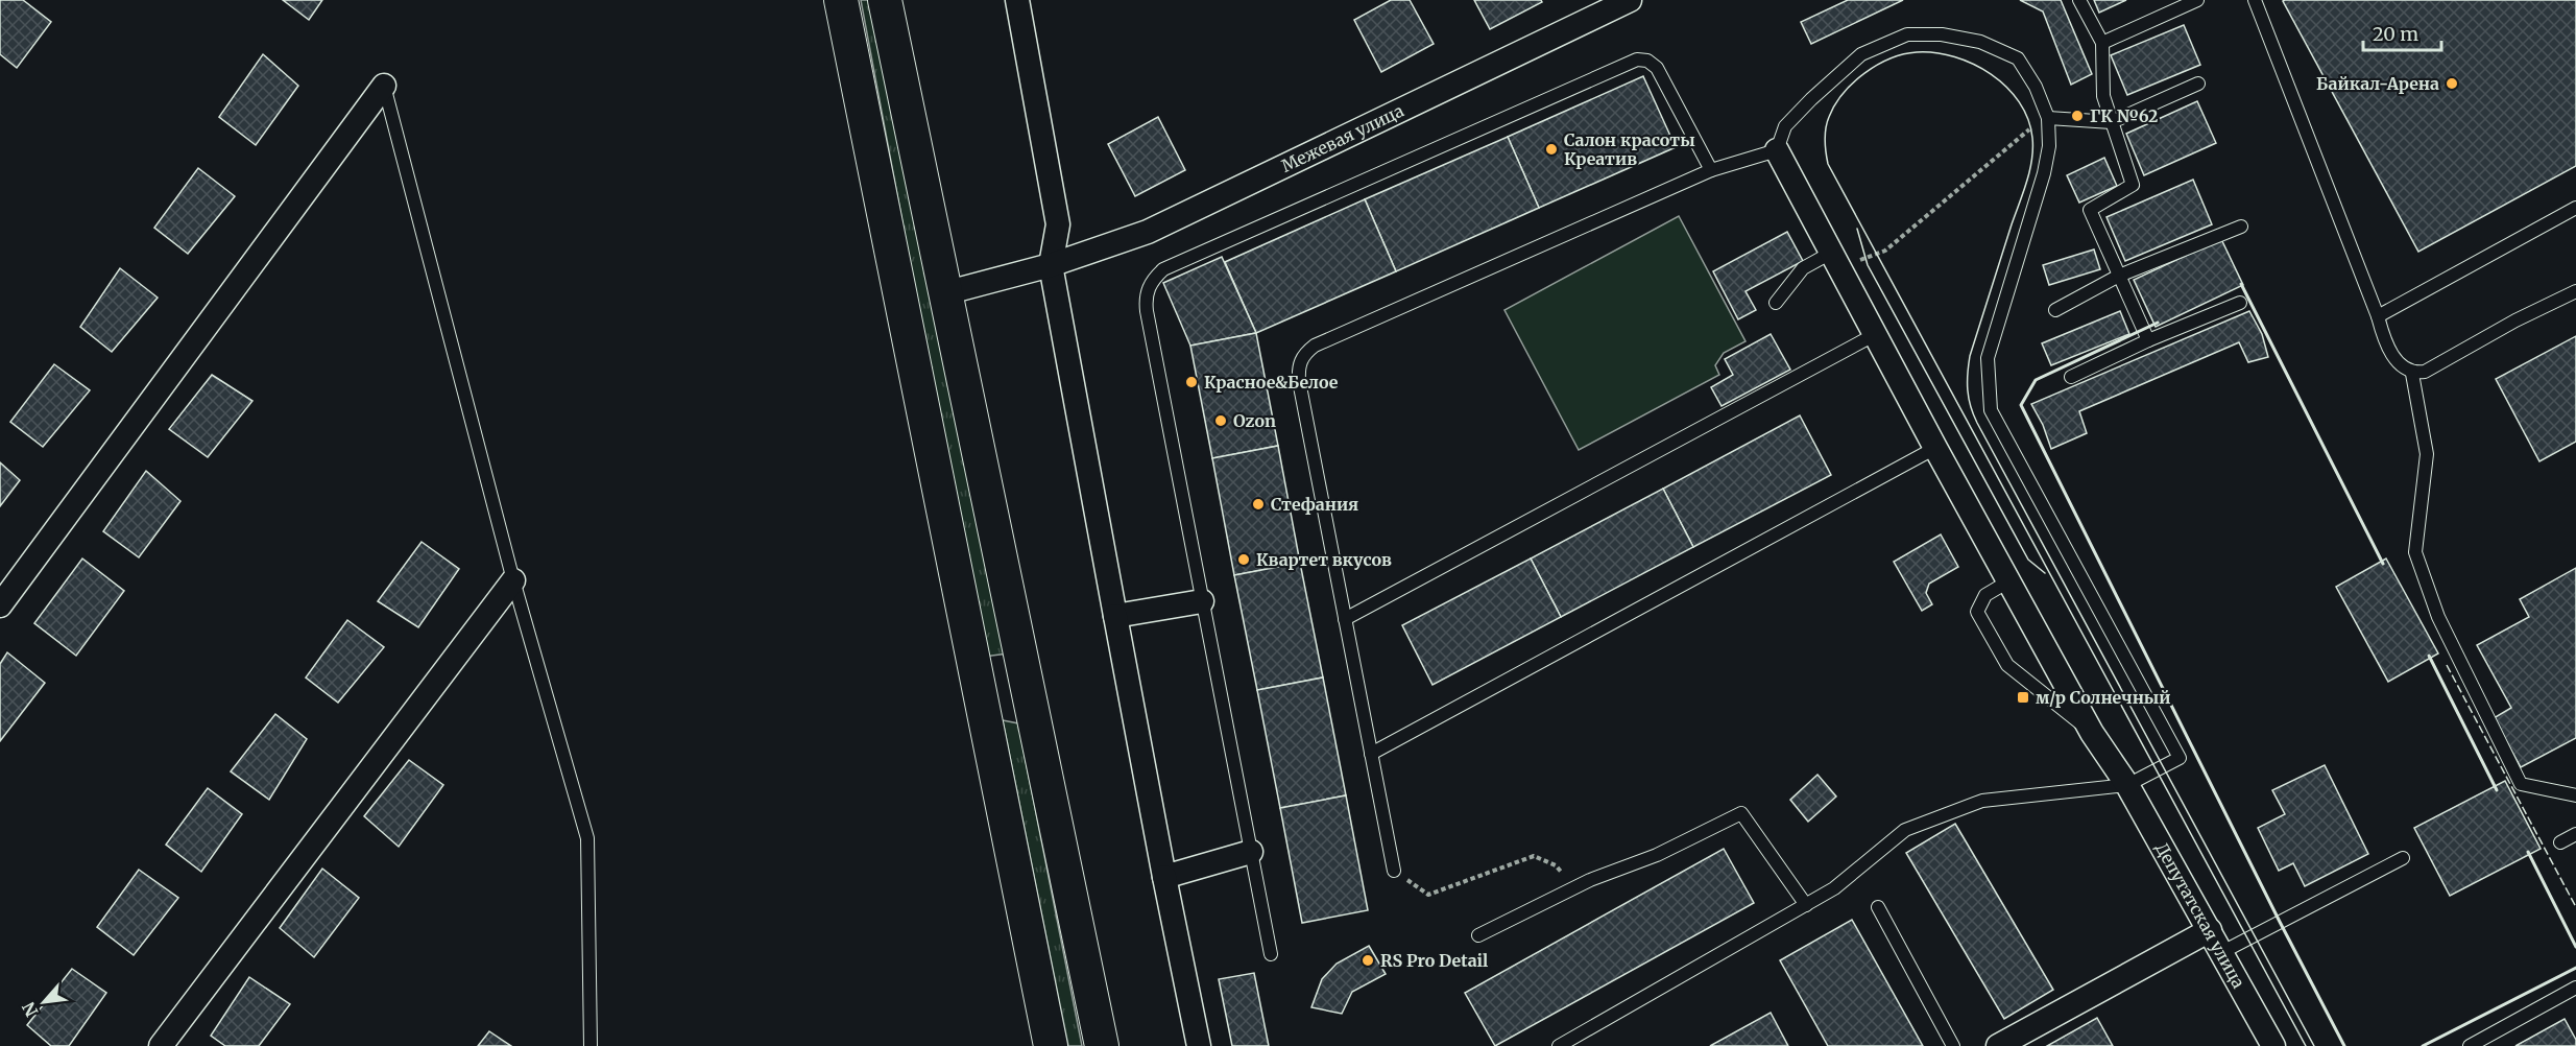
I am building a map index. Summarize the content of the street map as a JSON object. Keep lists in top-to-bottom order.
{
  "streets": {
    "street": ["Межевая улица", "Депутатская улица"]
  },
  "places": {
    "other": [
      "Байкал-Арена",
      "ГК №62",
      "Салон красоты Креатив",
      "Красное&Белое",
      "Ozon",
      "Стефания",
      "Квартет вкусов",
      "RS Pro Detail"
    ],
    "transit": ["м/р Солнечный"]
  },
  "scale_bar": "20 m",
  "north": "bottom left"
}
